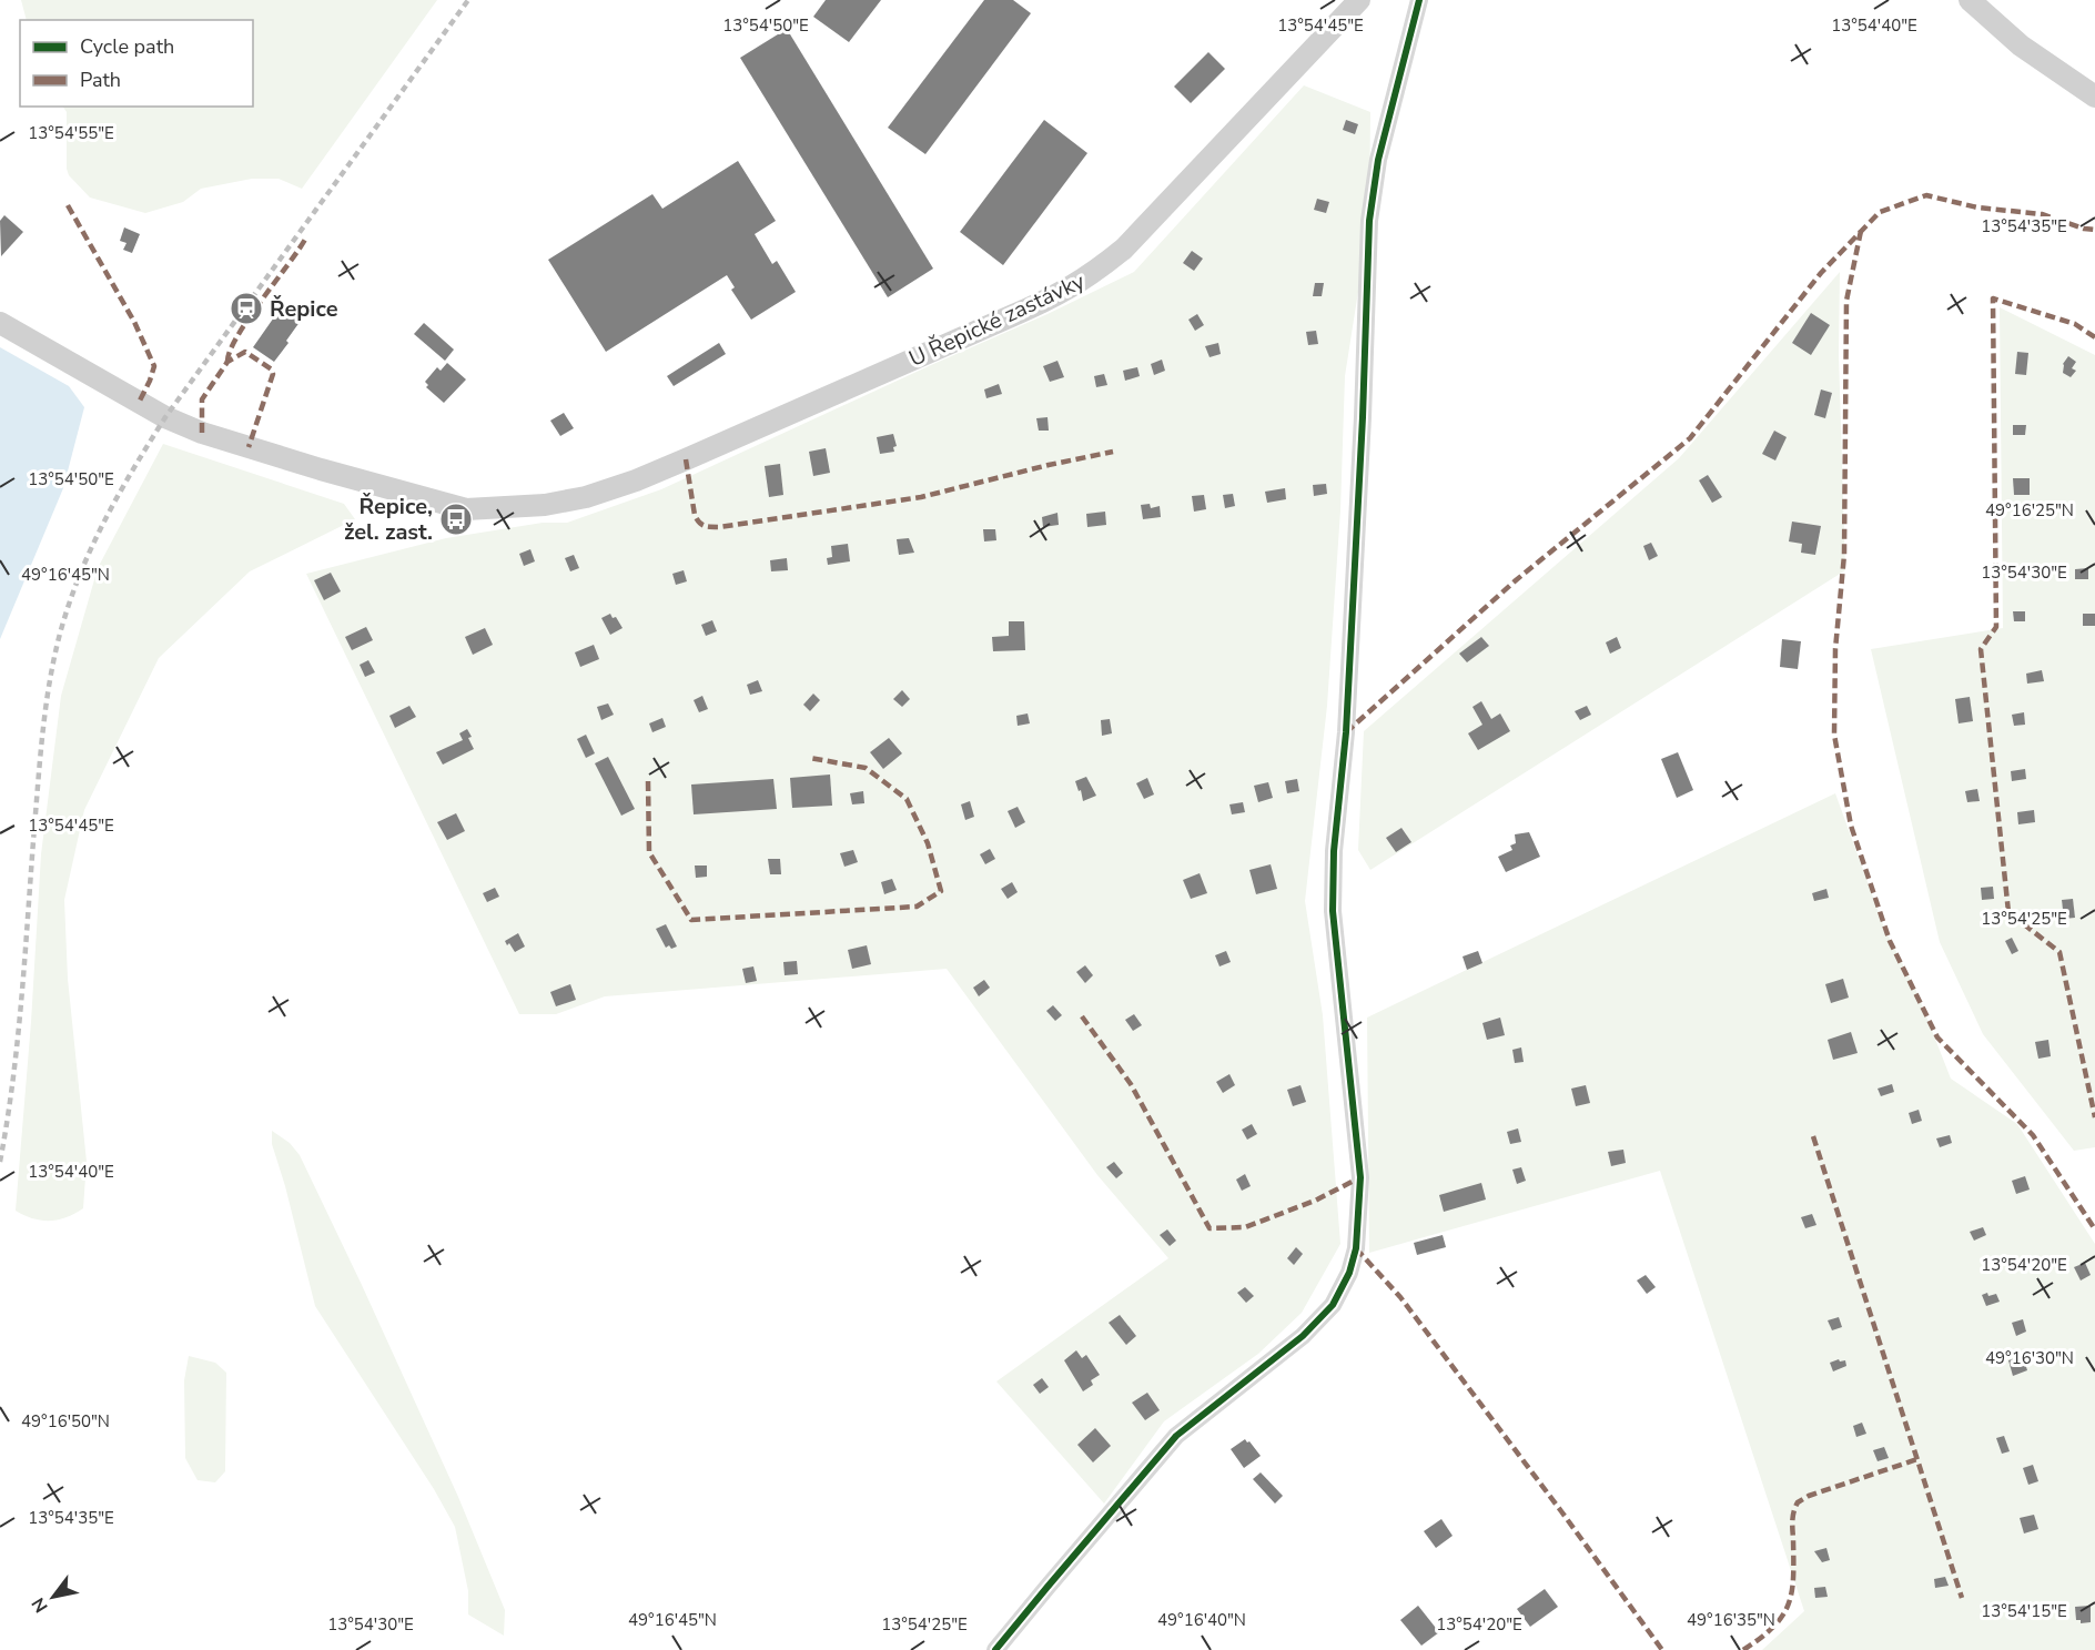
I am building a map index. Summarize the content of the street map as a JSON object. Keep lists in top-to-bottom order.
{
  "streets": {
    "main road": ["U Řepické zastávky"]
  },
  "places": {
    "station": ["Řepice"],
    "bus stop": ["Řepice, žel. zast."]
  },
  "legend": ["Cycle path", "Path"],
  "north": "bottom left",
  "coordinates": [
    "13°54'50\"E",
    "13°54'45\"E",
    "13°54'40\"E",
    "13°54'55\"E",
    "13°54'35\"E",
    "49°16'25\"N",
    "13°54'30\"E",
    "49°16'45\"N",
    "13°54'25\"E",
    "13°54'20\"E",
    "49°16'30\"N",
    "49°16'50\"N",
    "13°54'15\"E",
    "49°16'40\"N",
    "49°16'35\"N"
  ]
}
